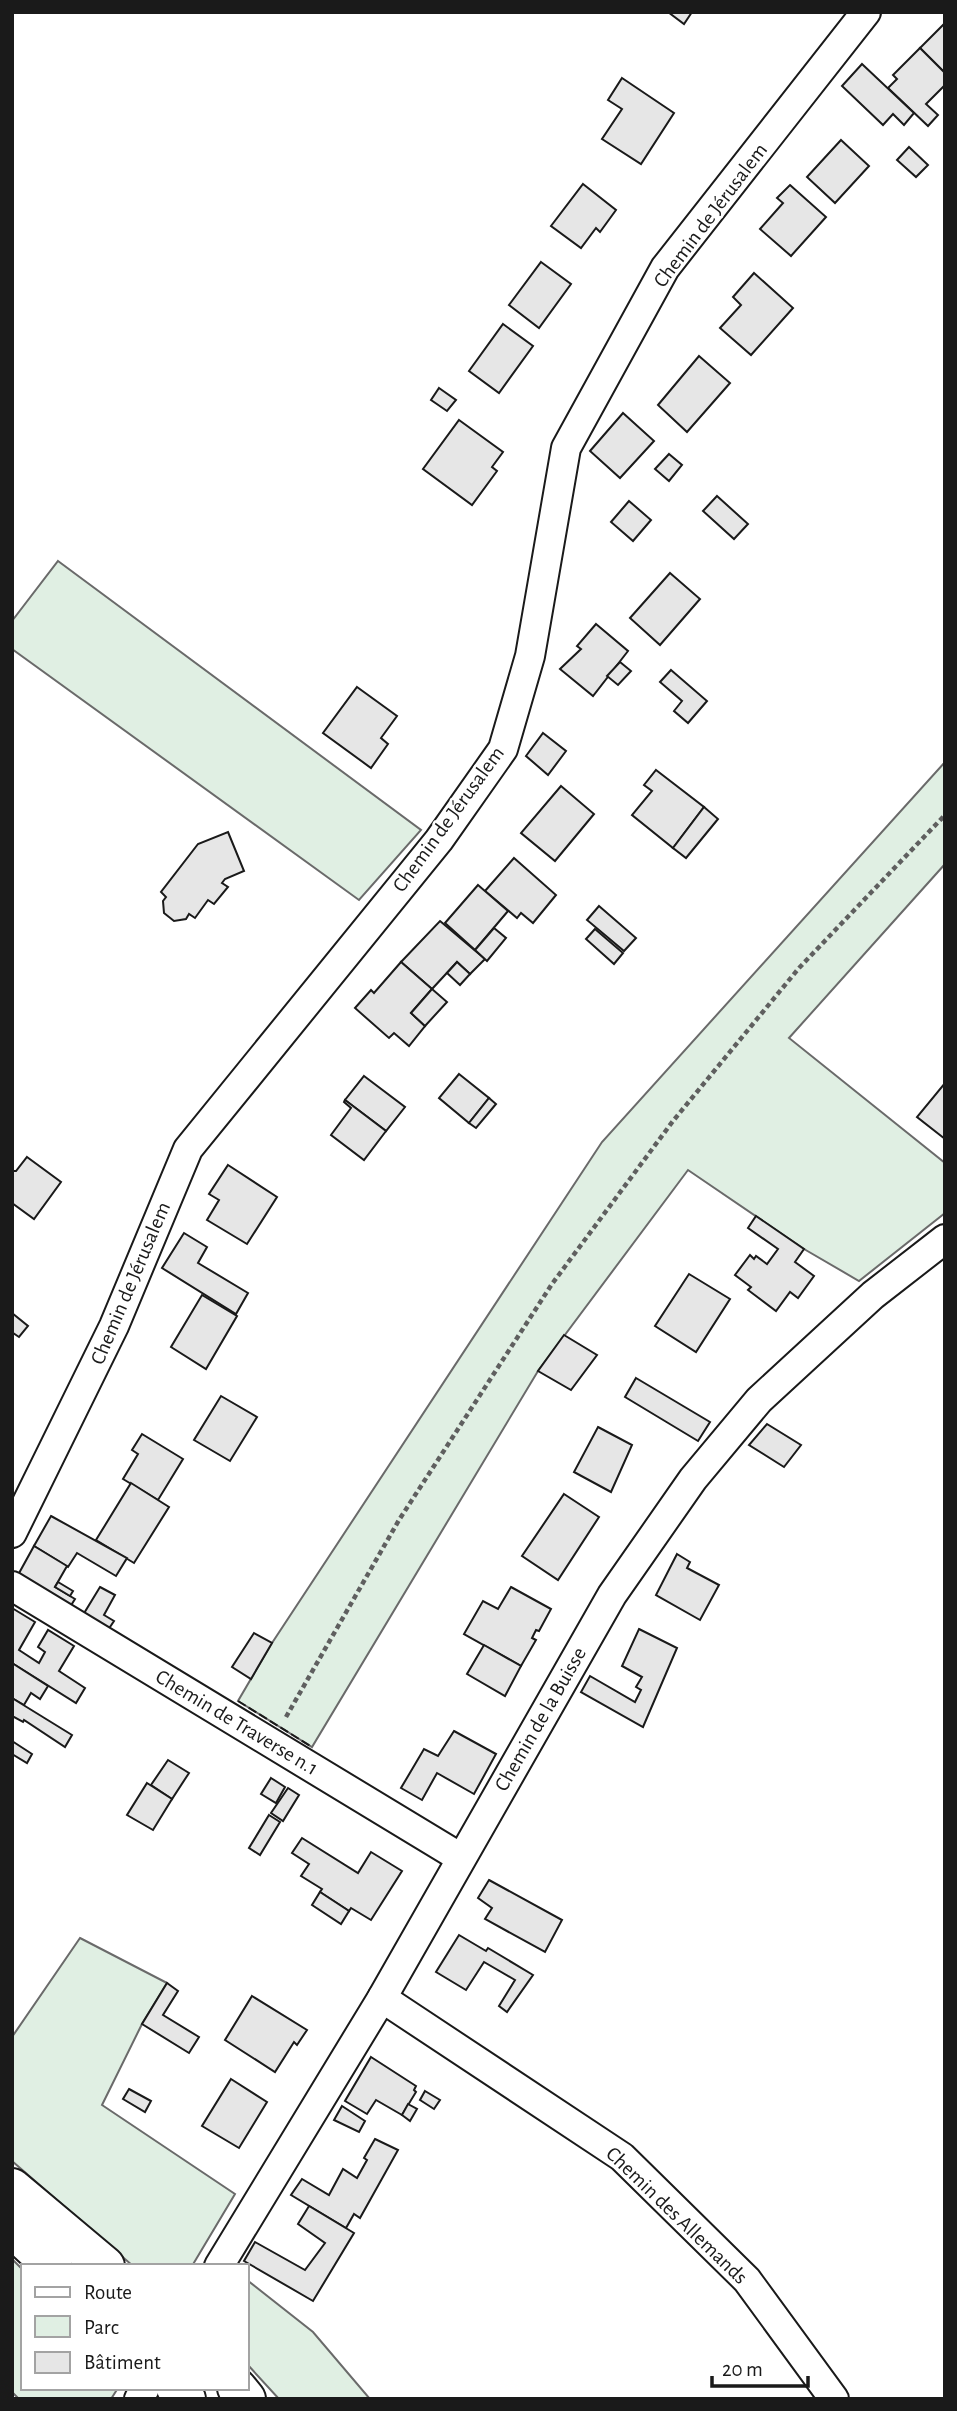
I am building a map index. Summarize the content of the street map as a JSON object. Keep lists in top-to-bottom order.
{
  "streets": {
    "street": [
      "Chemin de Jérusalem",
      "Chemin de la Buisse",
      "Chemin de Traverse n.1",
      "Chemin des Allemands"
    ]
  },
  "crossings": [
    ["Chemin de la Buisse", "Chemin de Traverse n.1"],
    ["Chemin de la Buisse", "Chemin des Allemands"]
  ],
  "legend": ["Route", "Parc", "Bâtiment"],
  "scale_bar": "20 m"
}
